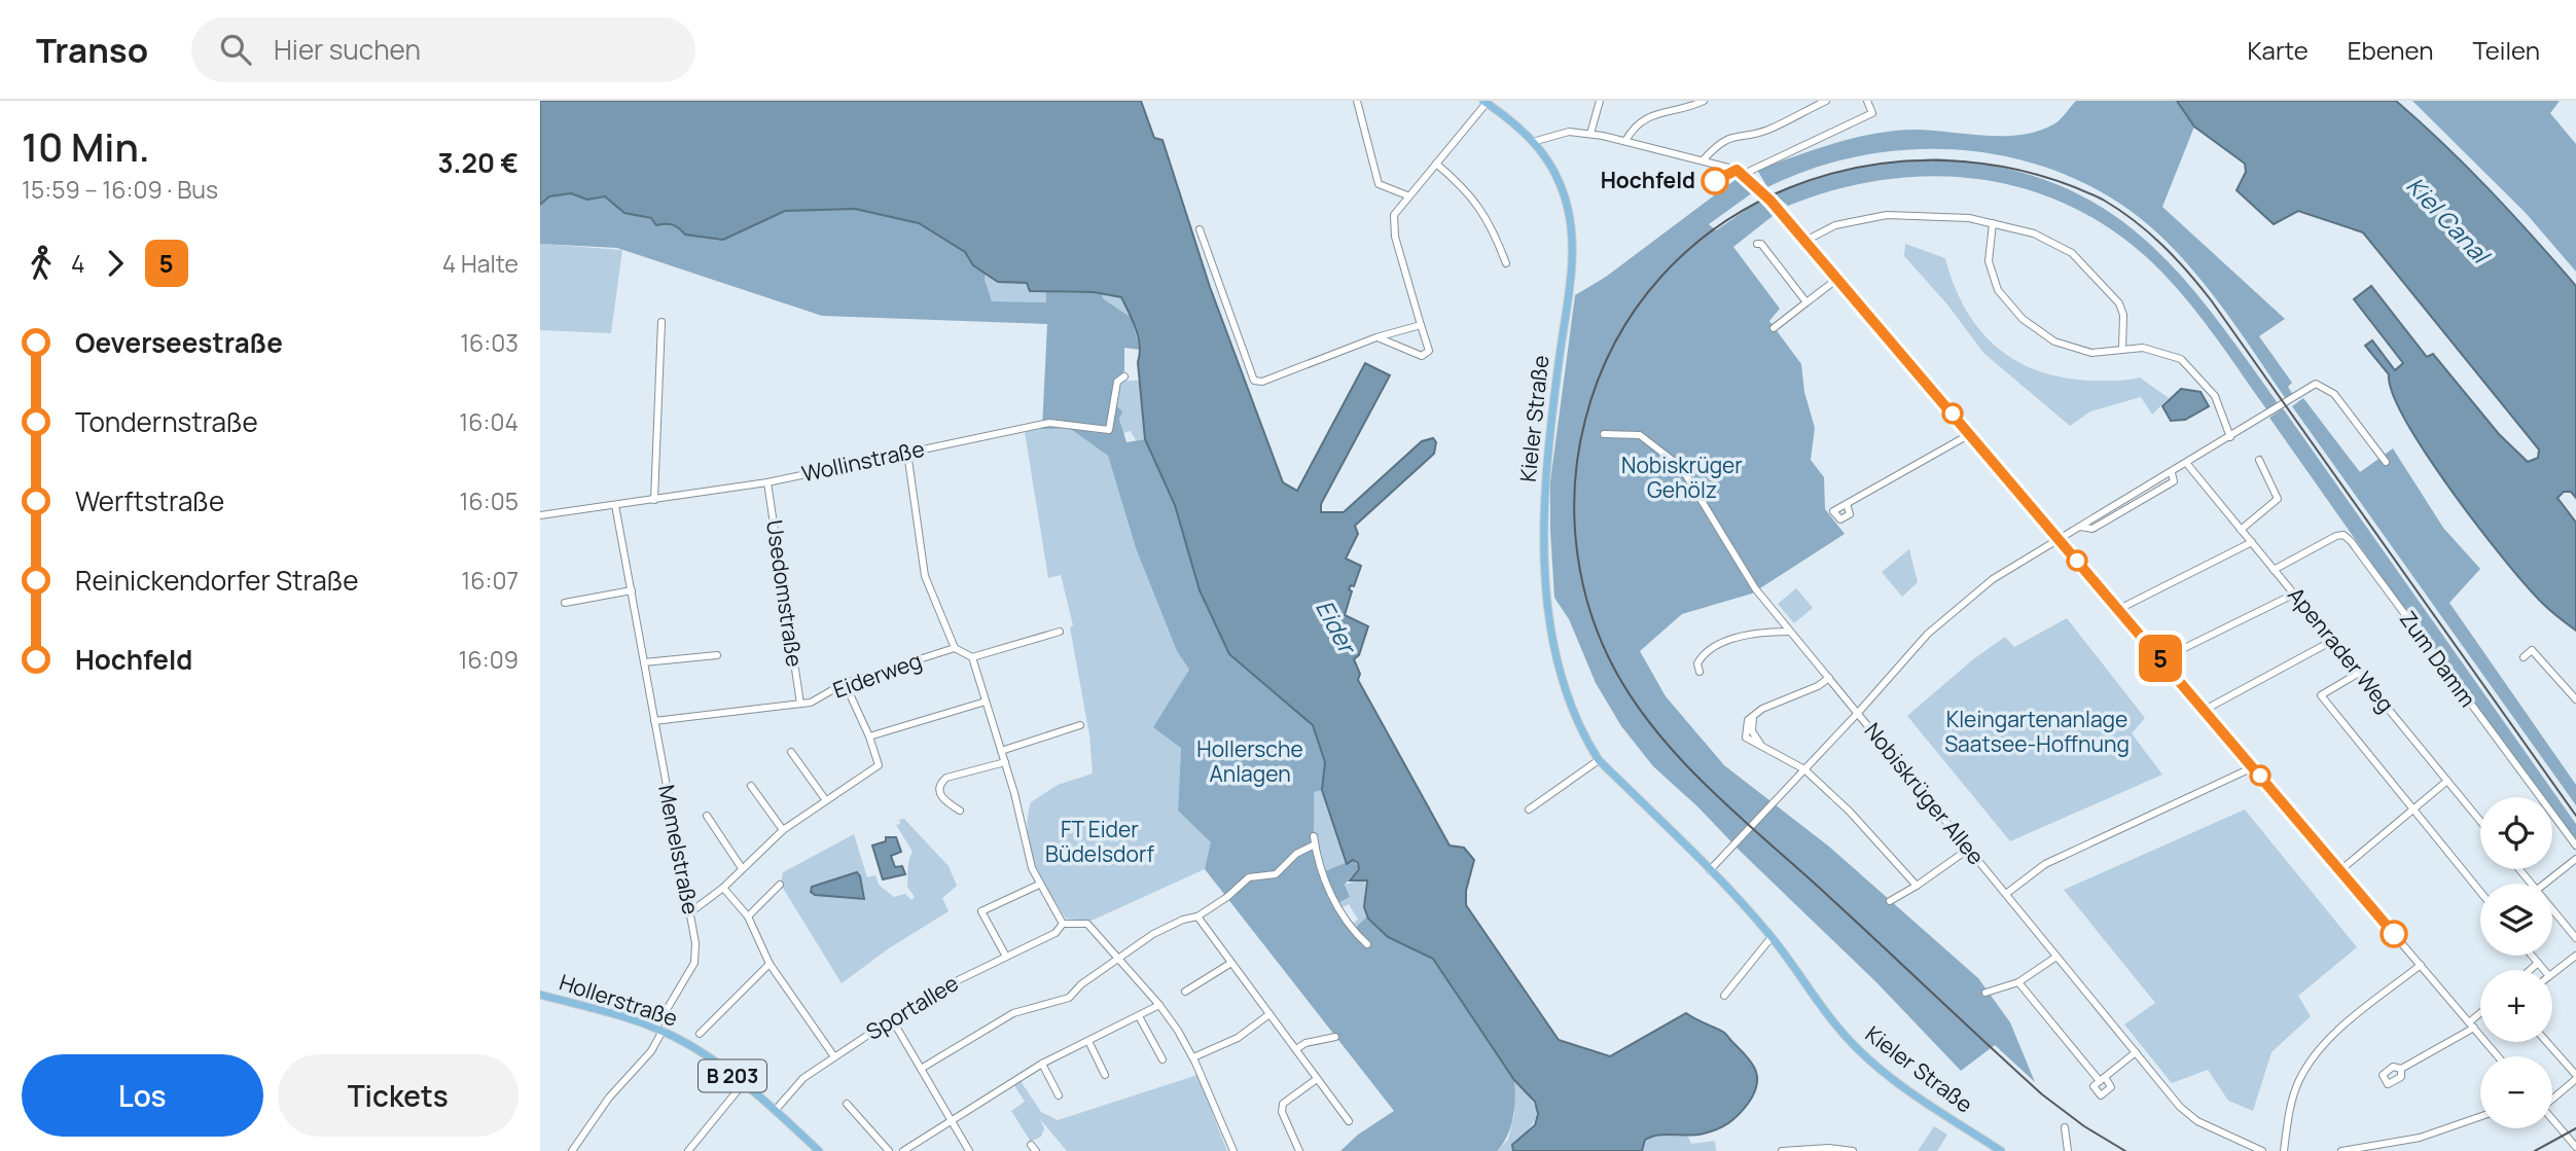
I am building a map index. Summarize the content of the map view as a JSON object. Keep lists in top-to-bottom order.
{
  "streets": {
    "main road": ["Kieler Straße", "Hollerstraße", "B 203"],
    "street": [
      "Wollinstraße",
      "Usedomstraße",
      "Apenrader Weg",
      "Zum Damm",
      "Eiderweg",
      "Nobiskrüger Allee",
      "Memelstraße",
      "Sportallee"
    ]
  },
  "crossings": [
    ["Wollinstraße", "Usedomstraße"],
    ["Wollinstraße", "Memelstraße"],
    ["Usedomstraße", "Eiderweg"],
    ["Apenrader Weg", "Zum Damm"],
    ["Eiderweg", "Memelstraße"],
    ["Memelstraße", "Hollerstraße"],
    ["Hollerstraße", "Sportallee"]
  ],
  "water": ["Kiel Canal", "Eider"],
  "parks": [
    "Nobiskrüger Gehölz",
    "Kleingartenanlage Saatsee-Hoffnung",
    "Hollersche Anlagen",
    "FT Eider Büdelsdorf"
  ],
  "places": ["Hochfeld"],
  "lines": ["bus line 5"],
  "page": {
    "header": "Transo",
    "search": "Hier suchen",
    "nav": ["Karte", "Ebenen", "Teilen"],
    "heading": ["10 Min.", "15:59 – 16:09 · Bus", "3.20 €"],
    "on_map": "5",
    "legs": ["4", "5", "4 Halte"],
    "list": [
      {
        "name": "Oeverseestraße",
        "value": "16:03"
      },
      {
        "name": "Tondernstraße",
        "value": "16:04"
      },
      {
        "name": "Werftstraße",
        "value": "16:05"
      },
      {
        "name": "Reinickendorfer Straße",
        "value": "16:07"
      },
      {
        "name": "Hochfeld",
        "value": "16:09"
      }
    ],
    "map_buttons": ["+", "−"],
    "buttons": ["Los", "Tickets"]
  }
}
